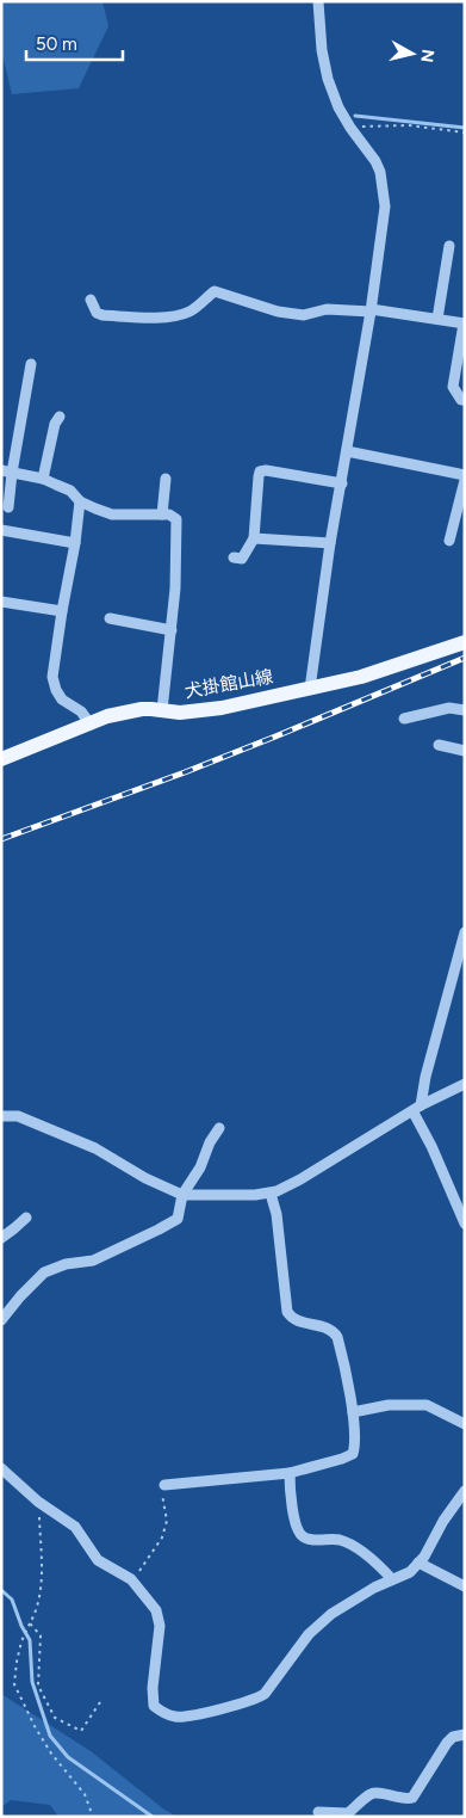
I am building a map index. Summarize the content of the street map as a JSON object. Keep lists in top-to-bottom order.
{
  "streets": {
    "main road": ["犬掛館山線"]
  },
  "scale_bar": "50 m",
  "north": "right"
}
